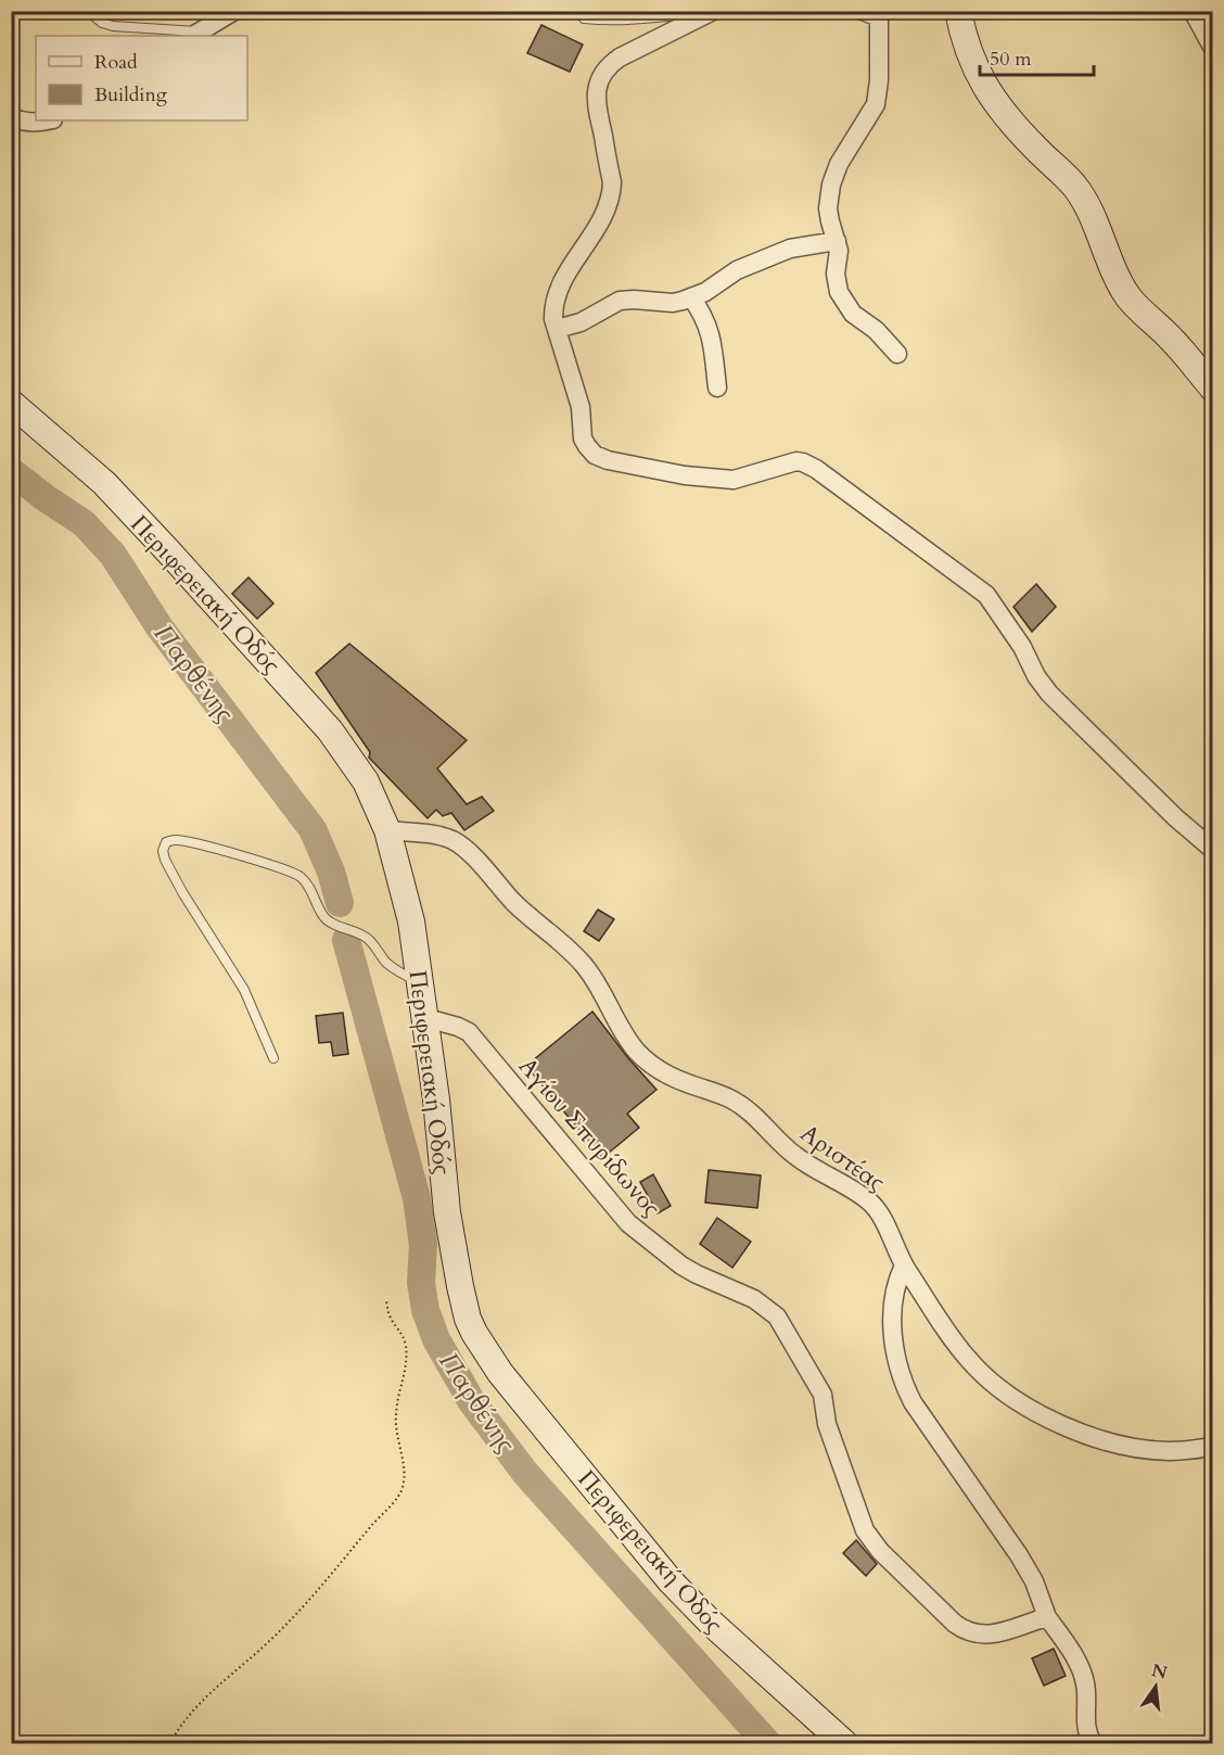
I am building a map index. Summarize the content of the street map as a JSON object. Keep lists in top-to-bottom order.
{
  "streets": {
    "main road": ["Περιφερειακή Οδός"],
    "street": ["Αγίου Σπυρίδωνος", "Αριστέας"]
  },
  "crossings": [
    ["Περιφερειακή Οδός", "Αγίου Σπυρίδωνος"],
    ["Περιφερειακή Οδός", "Αριστέας"]
  ],
  "water": ["Παρθένης"],
  "legend": ["Road", "Building"],
  "scale_bar": "50 m",
  "north": "top"
}
